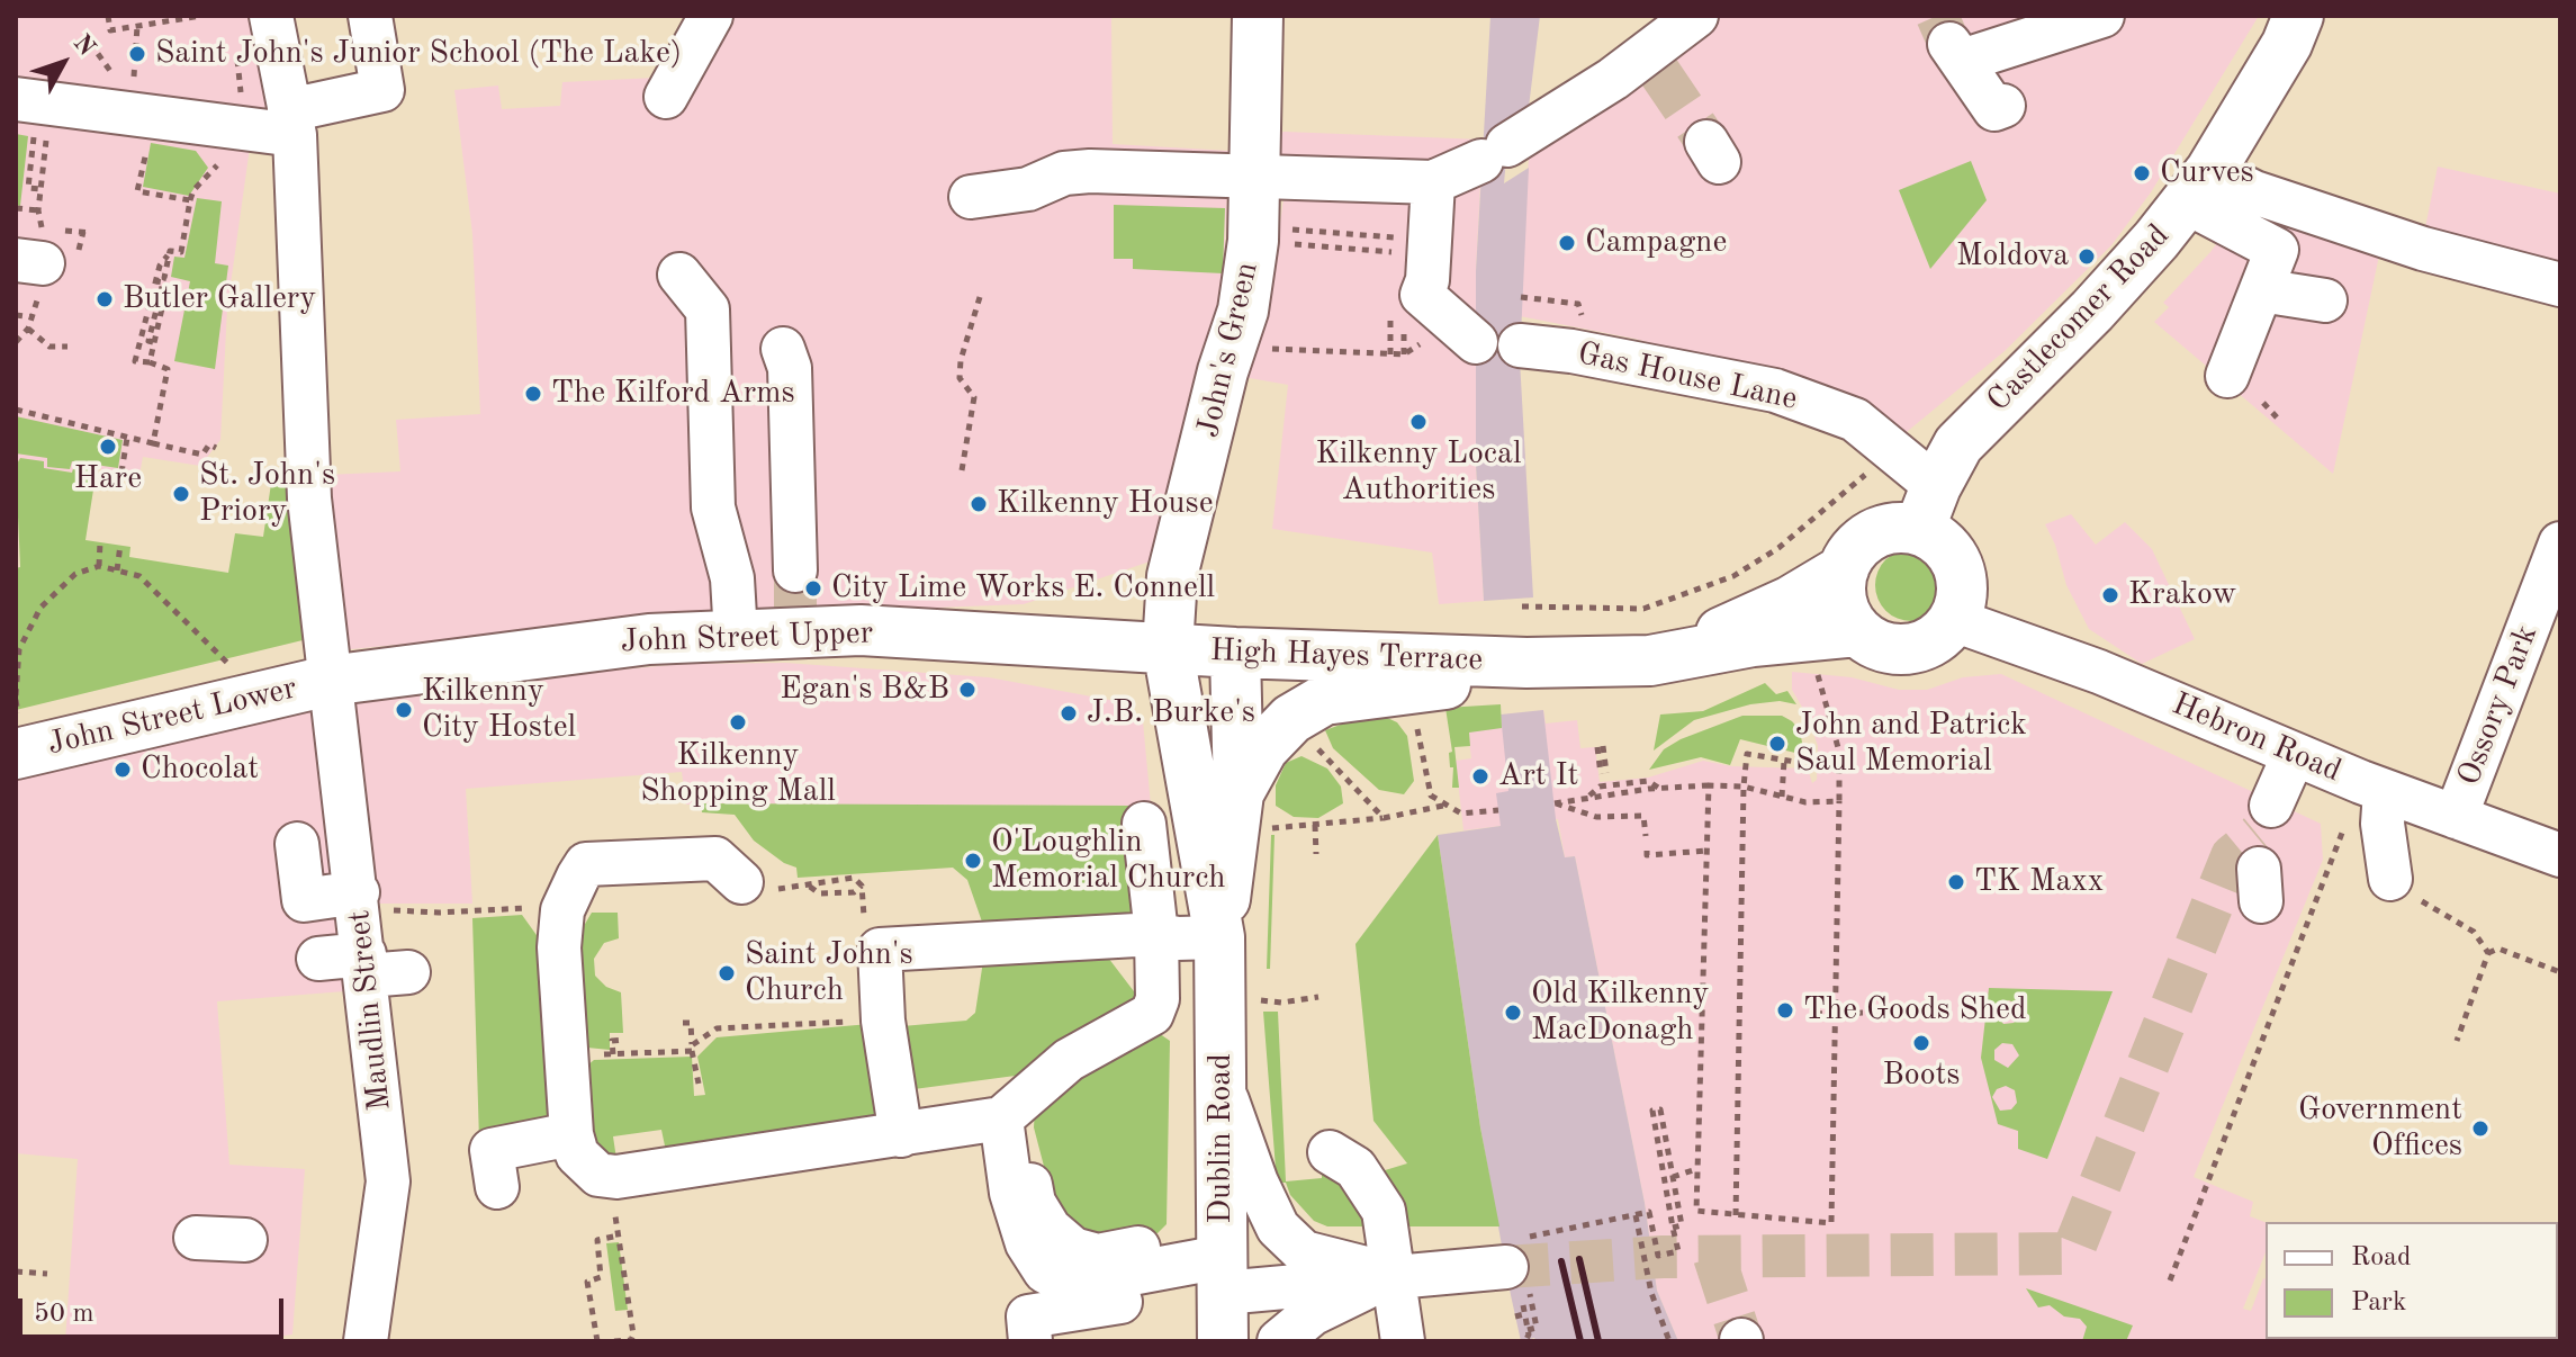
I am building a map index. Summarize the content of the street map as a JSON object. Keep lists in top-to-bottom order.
{
  "streets": {
    "main road": [
      "Castlecomer Road",
      "John's Green",
      "John Street Upper",
      "High Hayes Terrace",
      "John Street Lower",
      "Dublin Road"
    ],
    "street": [
      "Gas House Lane",
      "Ossory Park",
      "Hebron Road",
      "Maudlin Street"
    ]
  },
  "crossings": [
    ["Castlecomer Road", "Gas House Lane"],
    ["Castlecomer Road", "Hebron Road"],
    ["John's Green", "John Street Upper"],
    ["John's Green", "High Hayes Terrace"],
    ["John's Green", "Dublin Road"],
    ["Gas House Lane", "Hebron Road"],
    ["John Street Upper", "High Hayes Terrace"],
    ["John Street Upper", "John Street Lower"],
    ["John Street Upper", "Maudlin Street"],
    ["John Street Upper", "Dublin Road"],
    ["High Hayes Terrace", "Dublin Road"],
    ["Ossory Park", "Hebron Road"],
    ["John Street Lower", "Maudlin Street"]
  ],
  "places": [
    "Saint John's Junior School (The Lake)",
    "Curves",
    "Campagne",
    "Moldova",
    "Butler Gallery",
    "The Kilford Arms",
    "Kilkenny Local Authorities",
    "Hare",
    "St. John's Priory",
    "Kilkenny House",
    "City Lime Works E. Connell",
    "Krakow",
    "Egan's B&B",
    "Kilkenny City Hostel",
    "J.B. Burke's",
    "Kilkenny Shopping Mall",
    "John and Patrick Saul Memorial",
    "Chocolat",
    "Art It",
    "O'Loughlin Memorial Church",
    "TK Maxx",
    "Saint John's Church",
    "The Goods Shed",
    "Old Kilkenny MacDonagh",
    "Boots",
    "Government Offices"
  ],
  "legend": ["Road", "Park"],
  "scale_bar": "50 m",
  "north": "top right"
}
